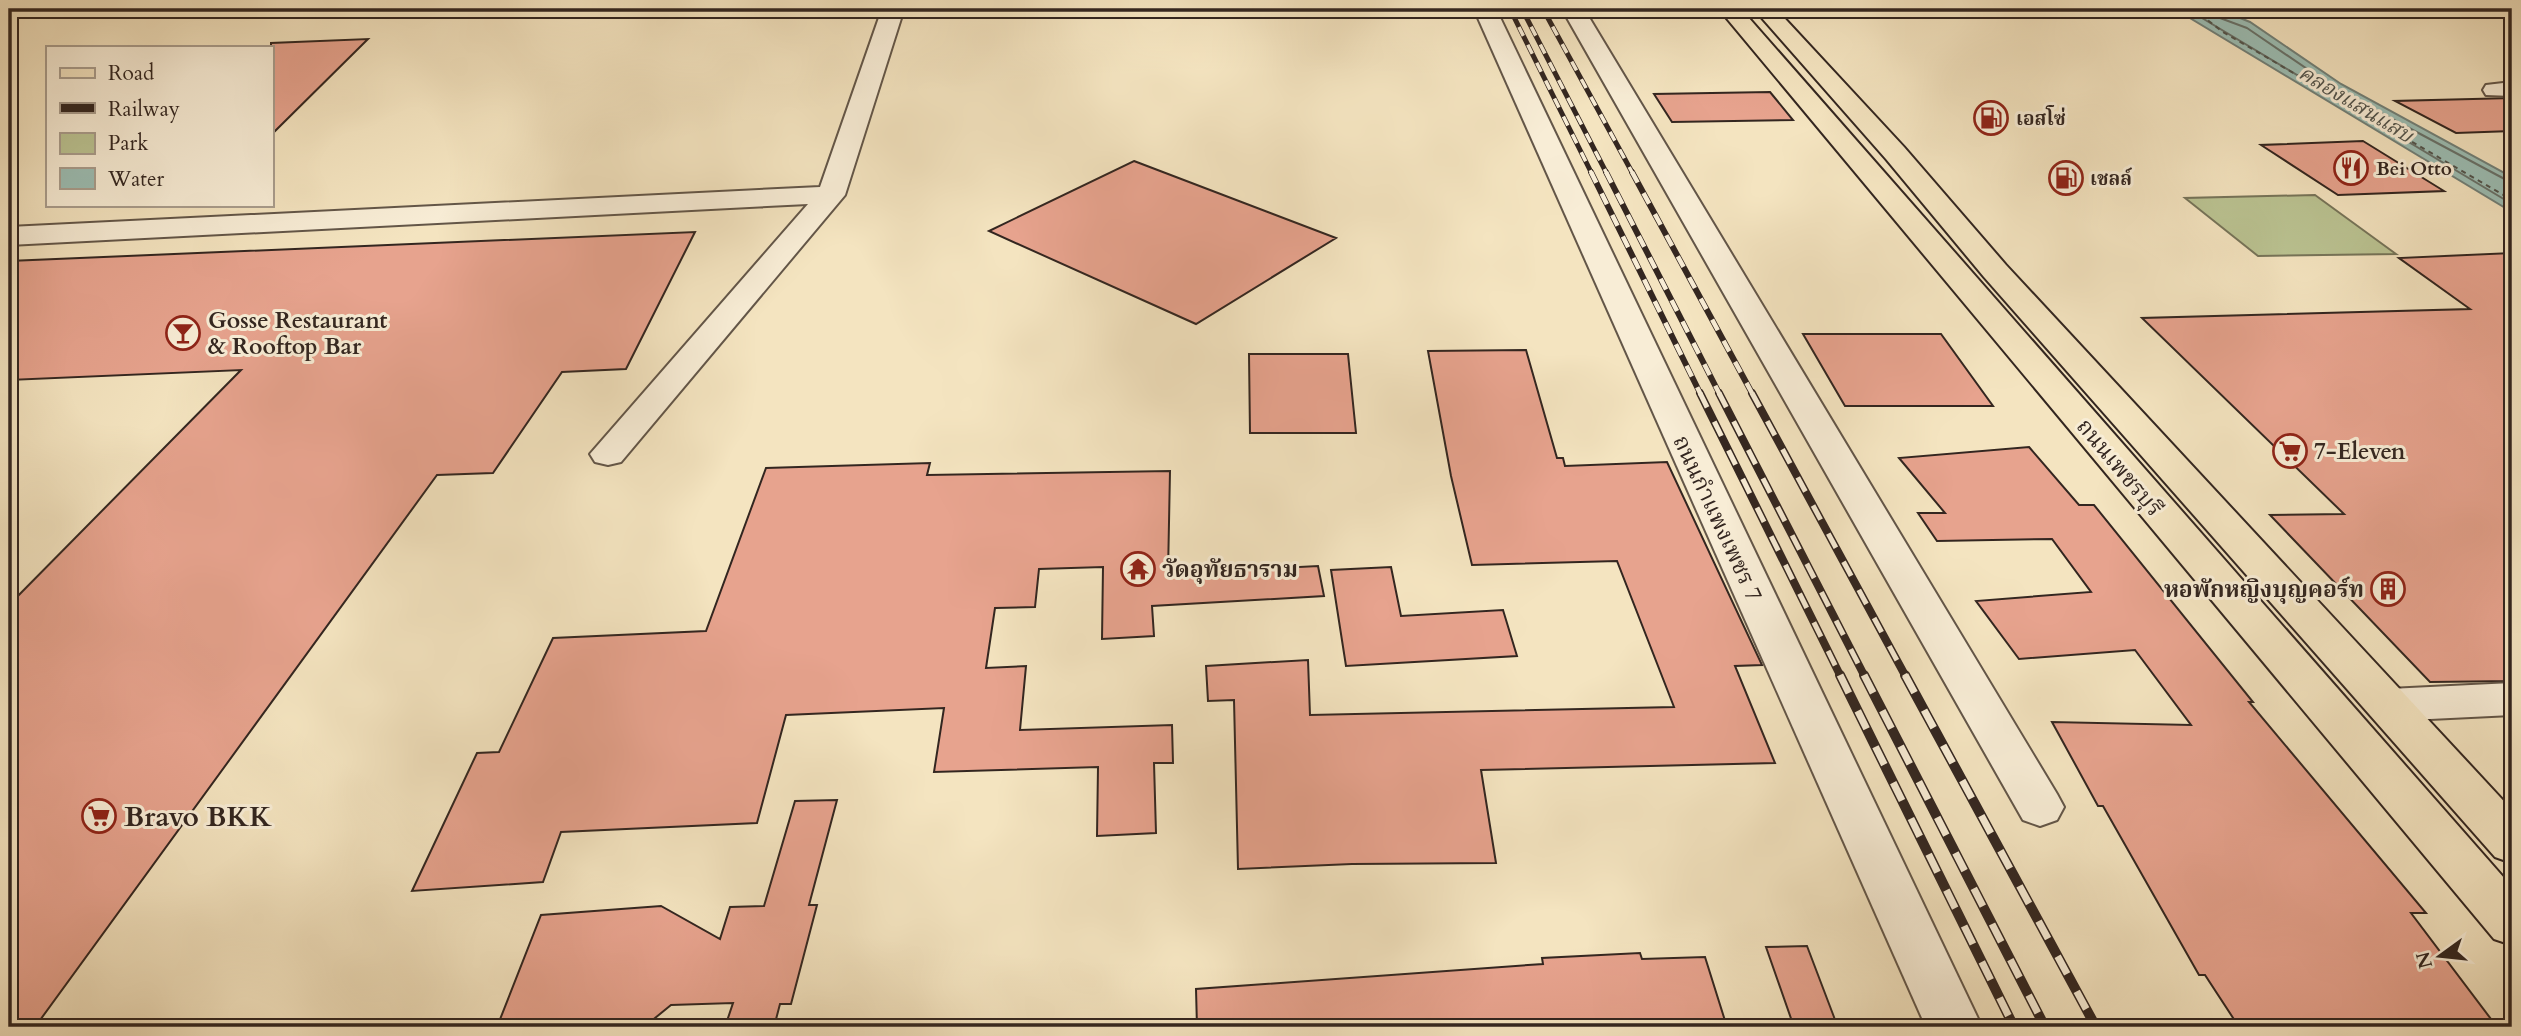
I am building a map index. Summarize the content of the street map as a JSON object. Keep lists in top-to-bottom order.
{
  "streets": {
    "main road": ["ถนนเพชรบุรี"],
    "street": ["ถนนกำแพงเพชร 7"]
  },
  "water": ["คลองแสนแสบ"],
  "places": {
    "fuel station": ["เอสโซ่", "เชลล์"],
    "restaurant": ["Bei Otto"],
    "bar": ["Gosse Restaurant & Rooftop Bar"],
    "supermarket": ["7-Eleven", "Bravo BKK"],
    "temple": ["วัดอุทัยธาราม"],
    "building": ["หอพักหญิงบุญคอร์ท"]
  },
  "legend": [
    "Road",
    "Railway",
    "Park",
    "Water"
  ],
  "north": "left"
}
